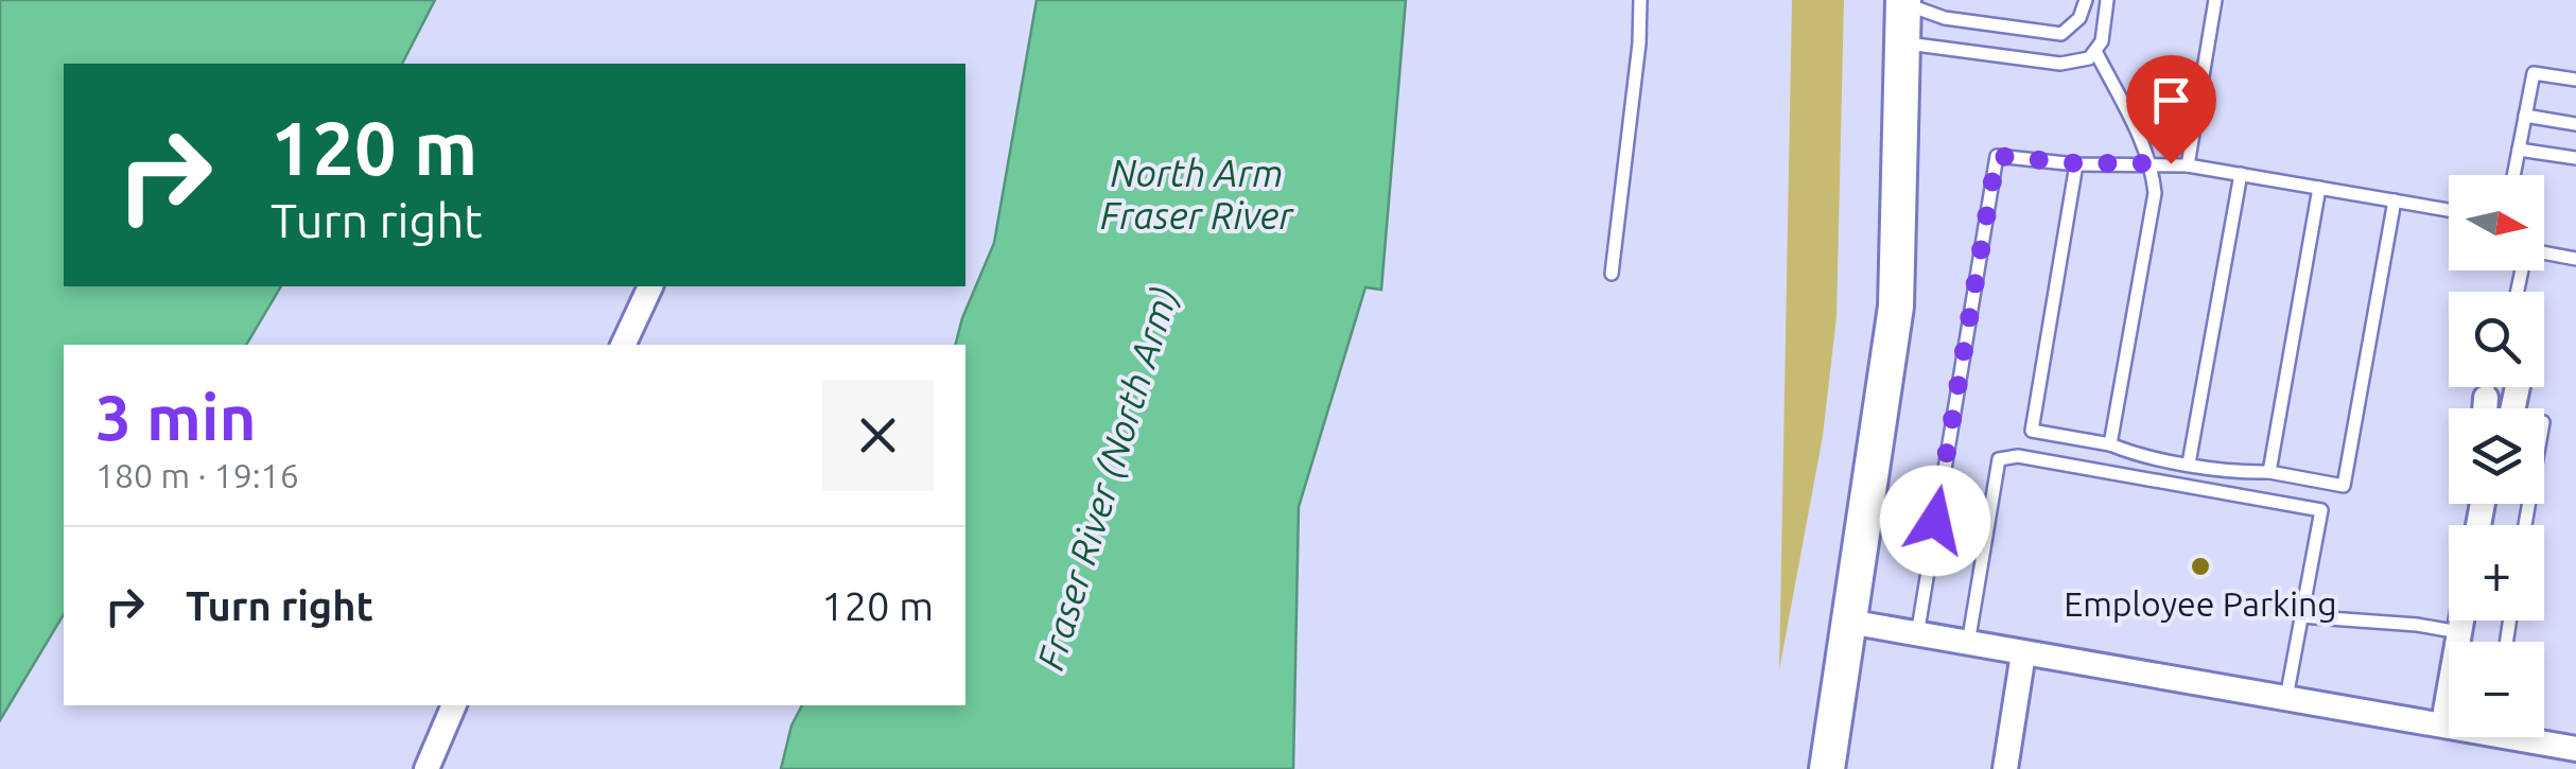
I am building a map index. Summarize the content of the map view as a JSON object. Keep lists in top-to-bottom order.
{
  "water": ["North Arm Fraser River", "Fraser River (North Arm)"],
  "places": ["Employee Parking"],
  "north": "right",
  "page": {
    "turn": ["120 m", "Turn right"],
    "map_buttons": ["+", "−"],
    "heading": ["3 min", "180 m · 19:16"],
    "list": [
      {
        "name": "Turn right",
        "value": "120 m"
      }
    ]
  }
}
